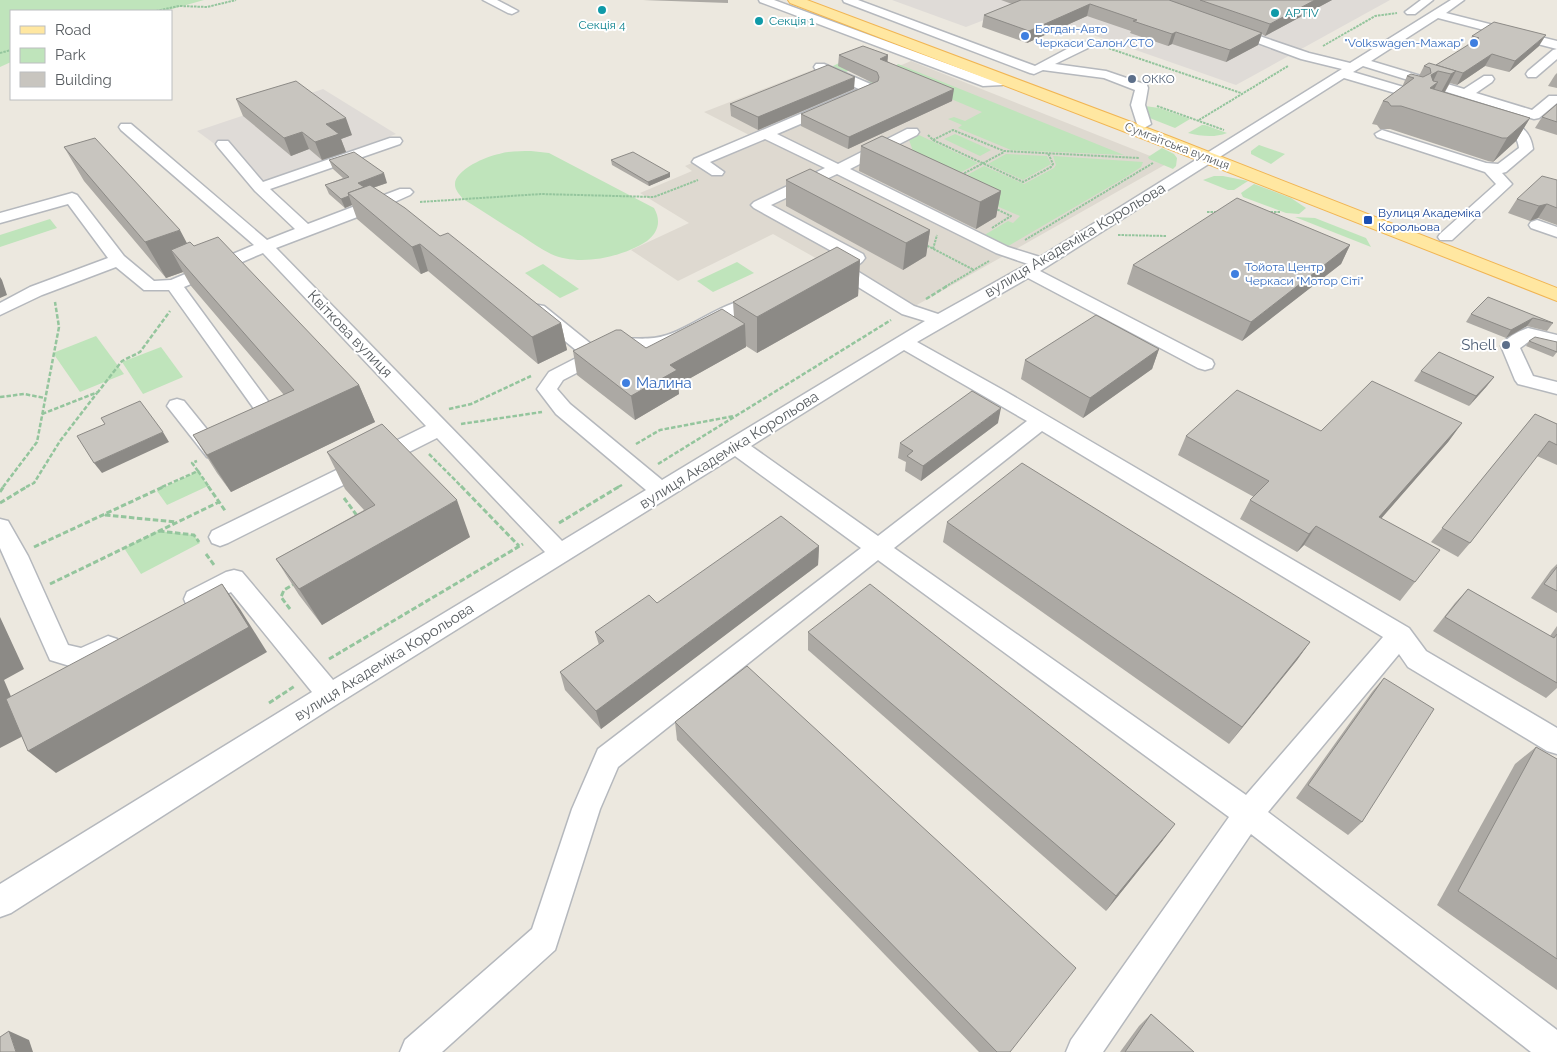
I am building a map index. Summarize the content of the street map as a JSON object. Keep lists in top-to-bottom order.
{
  "streets": {
    "main road": ["Сумгаїтська вулиця"],
    "street": ["вулиця Академіка Корольова", "Квіткова вулиця"]
  },
  "crossings": [
    ["Сумгаїтська вулиця", "вулиця Академіка Корольова"],
    ["вулиця Академіка Корольова", "Квіткова вулиця"]
  ],
  "places": {
    "other": [
      "Секція 4",
      "APTIV",
      "Секція 1",
      "Богдан-Авто Черкаси Салон/СТО",
      "\"Volkswagen-Мажар\"",
      "ОККО",
      "Тойота Центр Черкаси \"Мотор Сіті\"",
      "Shell",
      "Малина"
    ],
    "transit": ["Вулиця Академіка Корольова"]
  },
  "legend": ["Road", "Park", "Building"]
}
